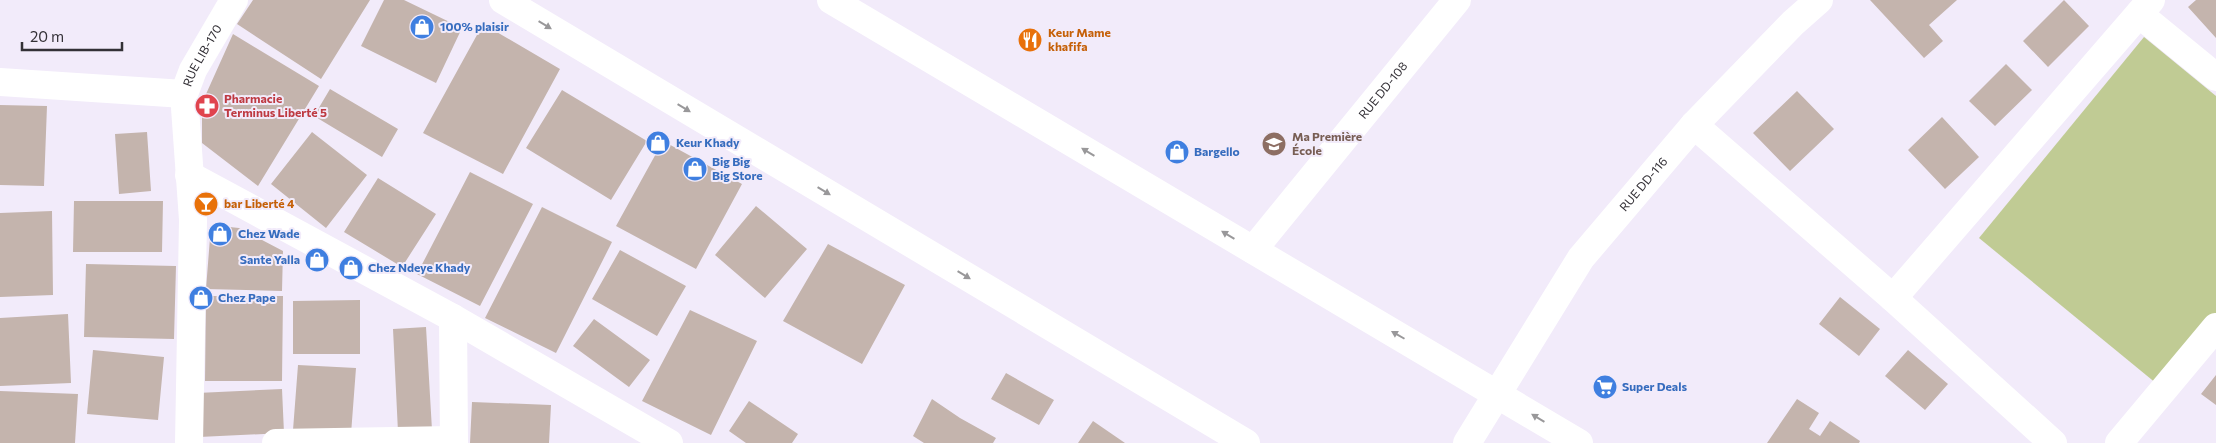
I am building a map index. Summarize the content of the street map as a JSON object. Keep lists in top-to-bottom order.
{
  "streets": {
    "street": ["RUE LIB-170", "RUE DD-108", "RUE DD-116"]
  },
  "places": {
    "shop": [
      "100% plaisir",
      "Keur Khady",
      "Bargello",
      "Big Big Big Store",
      "Chez Wade",
      "Sante Yalla",
      "Chez Ndeye Khady",
      "Chez Pape"
    ],
    "restaurant": ["Keur Mame khafifa"],
    "pharmacy": ["Pharmacie Terminus Liberté 5"],
    "school or university": ["Ma Première École"],
    "bar": ["bar Liberté 4"],
    "supermarket": ["Super Deals"]
  },
  "scale_bar": "20 m"
}
